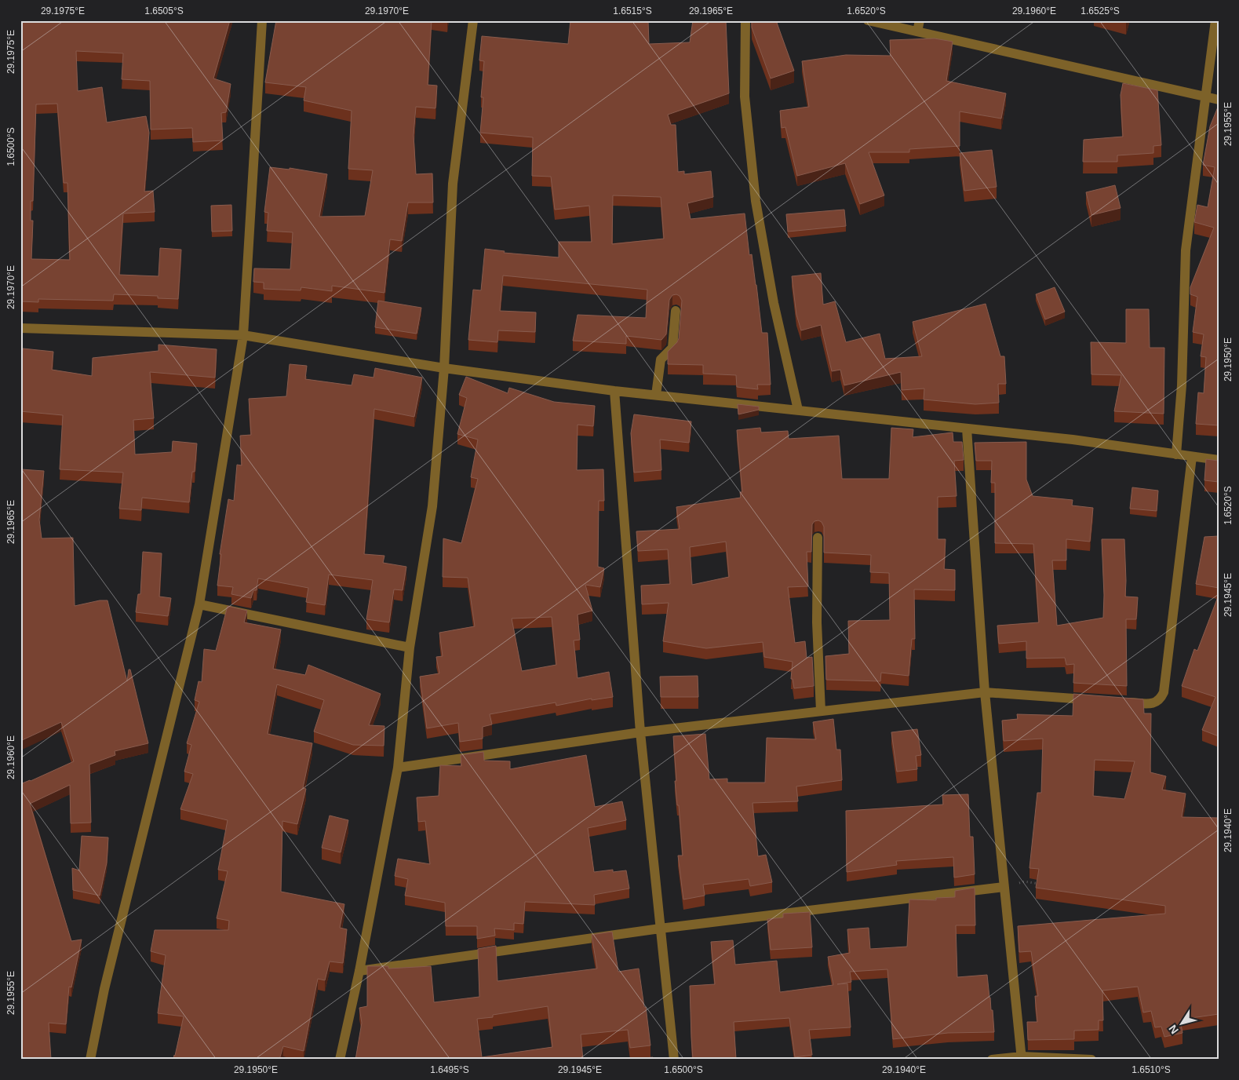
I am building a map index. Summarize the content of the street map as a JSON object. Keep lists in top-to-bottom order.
{
  "north": "bottom left",
  "coordinates": [
    "29.1975°E",
    "1.6505°S",
    "29.1970°E",
    "1.6515°S",
    "29.1965°E",
    "1.6520°S",
    "29.1960°E",
    "1.6525°S",
    "29.1955°E",
    "1.6500°S",
    "29.1950°E",
    "29.1945°E",
    "29.1940°E",
    "1.6495°S",
    "1.6510°S"
  ]
}
